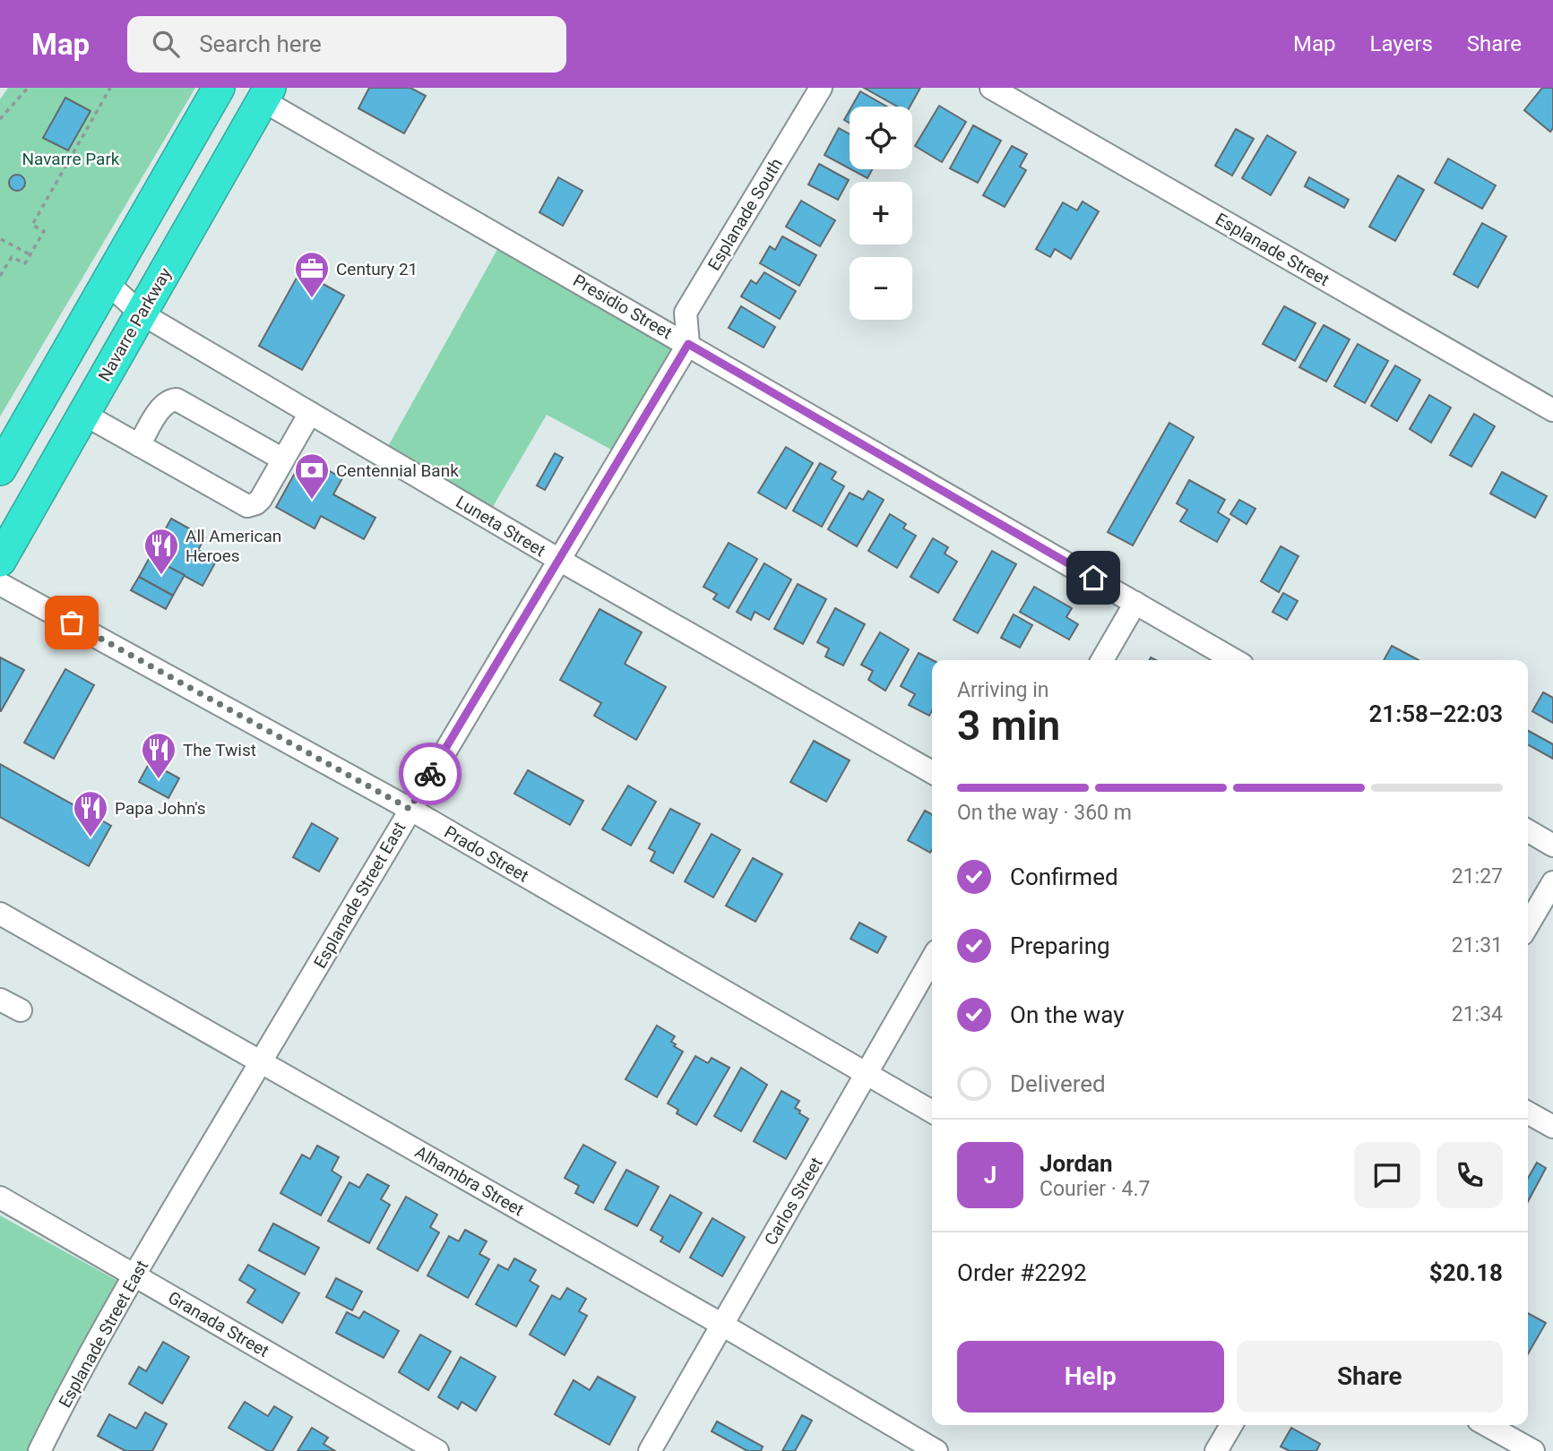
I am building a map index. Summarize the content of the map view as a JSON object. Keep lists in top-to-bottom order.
{
  "streets": {
    "highway": ["Navarre Parkway"],
    "street": [
      "Esplanade South",
      "Esplanade Street",
      "Presidio Street",
      "Luneta Street",
      "Prado Street",
      "Esplanade Street East",
      "Alhambra Street",
      "Carlos Street",
      "Granada Street"
    ]
  },
  "crossings": [
    ["Esplanade South", "Presidio Street"],
    ["Esplanade South", "Esplanade Street East"],
    ["Presidio Street", "Navarre Parkway"],
    ["Presidio Street", "Esplanade Street East"],
    ["Navarre Parkway", "Luneta Street"],
    ["Luneta Street", "Esplanade Street East"],
    ["Prado Street", "Esplanade Street East"],
    ["Prado Street", "Carlos Street"],
    ["Esplanade Street East", "Alhambra Street"],
    ["Esplanade Street East", "Granada Street"],
    ["Alhambra Street", "Carlos Street"]
  ],
  "parks": ["Navarre Park"],
  "places": {
    "office": ["Century 21"],
    "bank": ["Centennial Bank"],
    "restaurant": ["All American Heroes", "The Twist", "Papa John's"]
  },
  "page": {
    "header": "Map",
    "search": "Search here",
    "nav": ["Map", "Layers", "Share"],
    "map_buttons": ["+", "−"],
    "heading": ["3 min", "Arriving in", "21:58–22:03"],
    "panel": [
      "Jordan",
      "Courier · 4.7",
      "Order #2292",
      "$20.18"
    ],
    "bar": "On the way · 360 m",
    "list": [
      ["Confirmed", "21:27"],
      ["Preparing", "21:31"],
      ["On the way", "21:34"],
      "Delivered"
    ],
    "round": "J",
    "buttons": ["Help", "Share"]
  }
}
